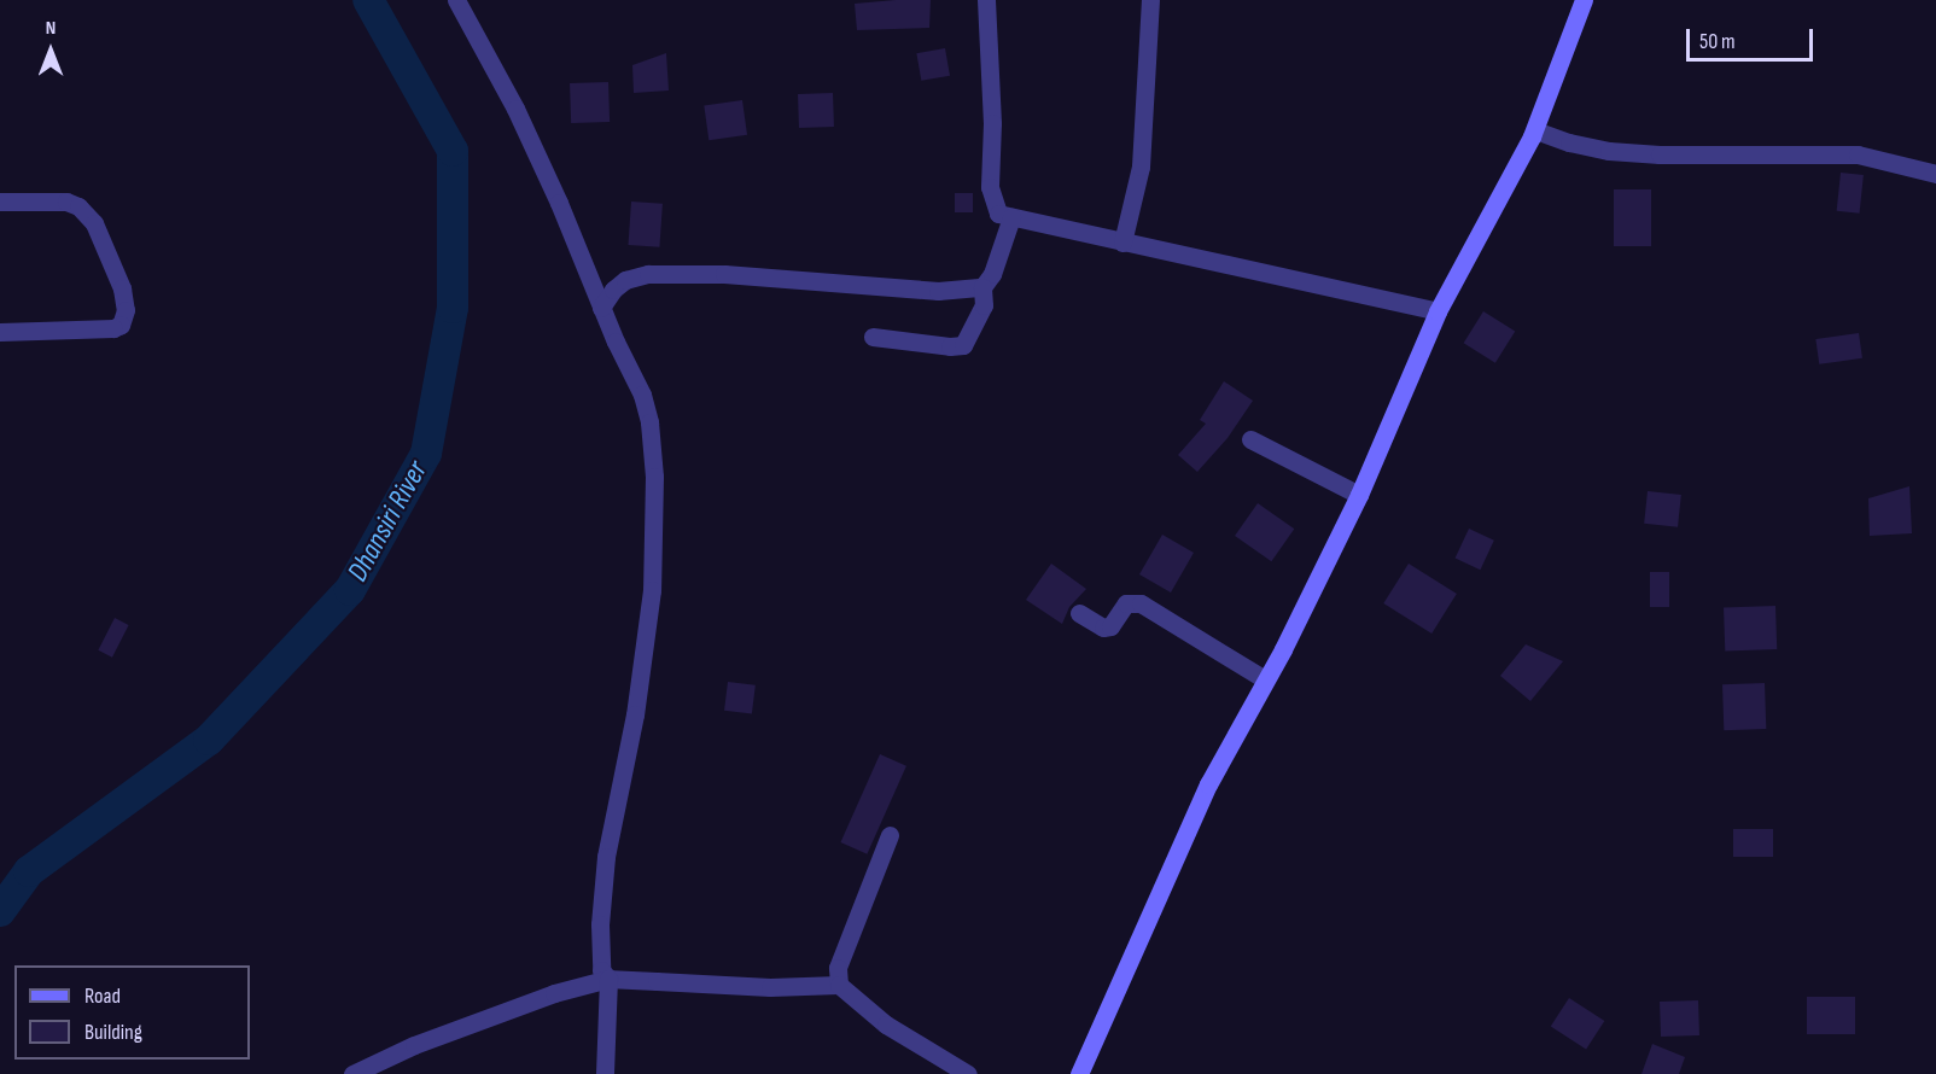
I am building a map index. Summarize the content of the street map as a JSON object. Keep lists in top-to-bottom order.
{
  "water": ["Dhansiri River"],
  "legend": ["Road", "Building"],
  "scale_bar": "50 m",
  "north": "top"
}
